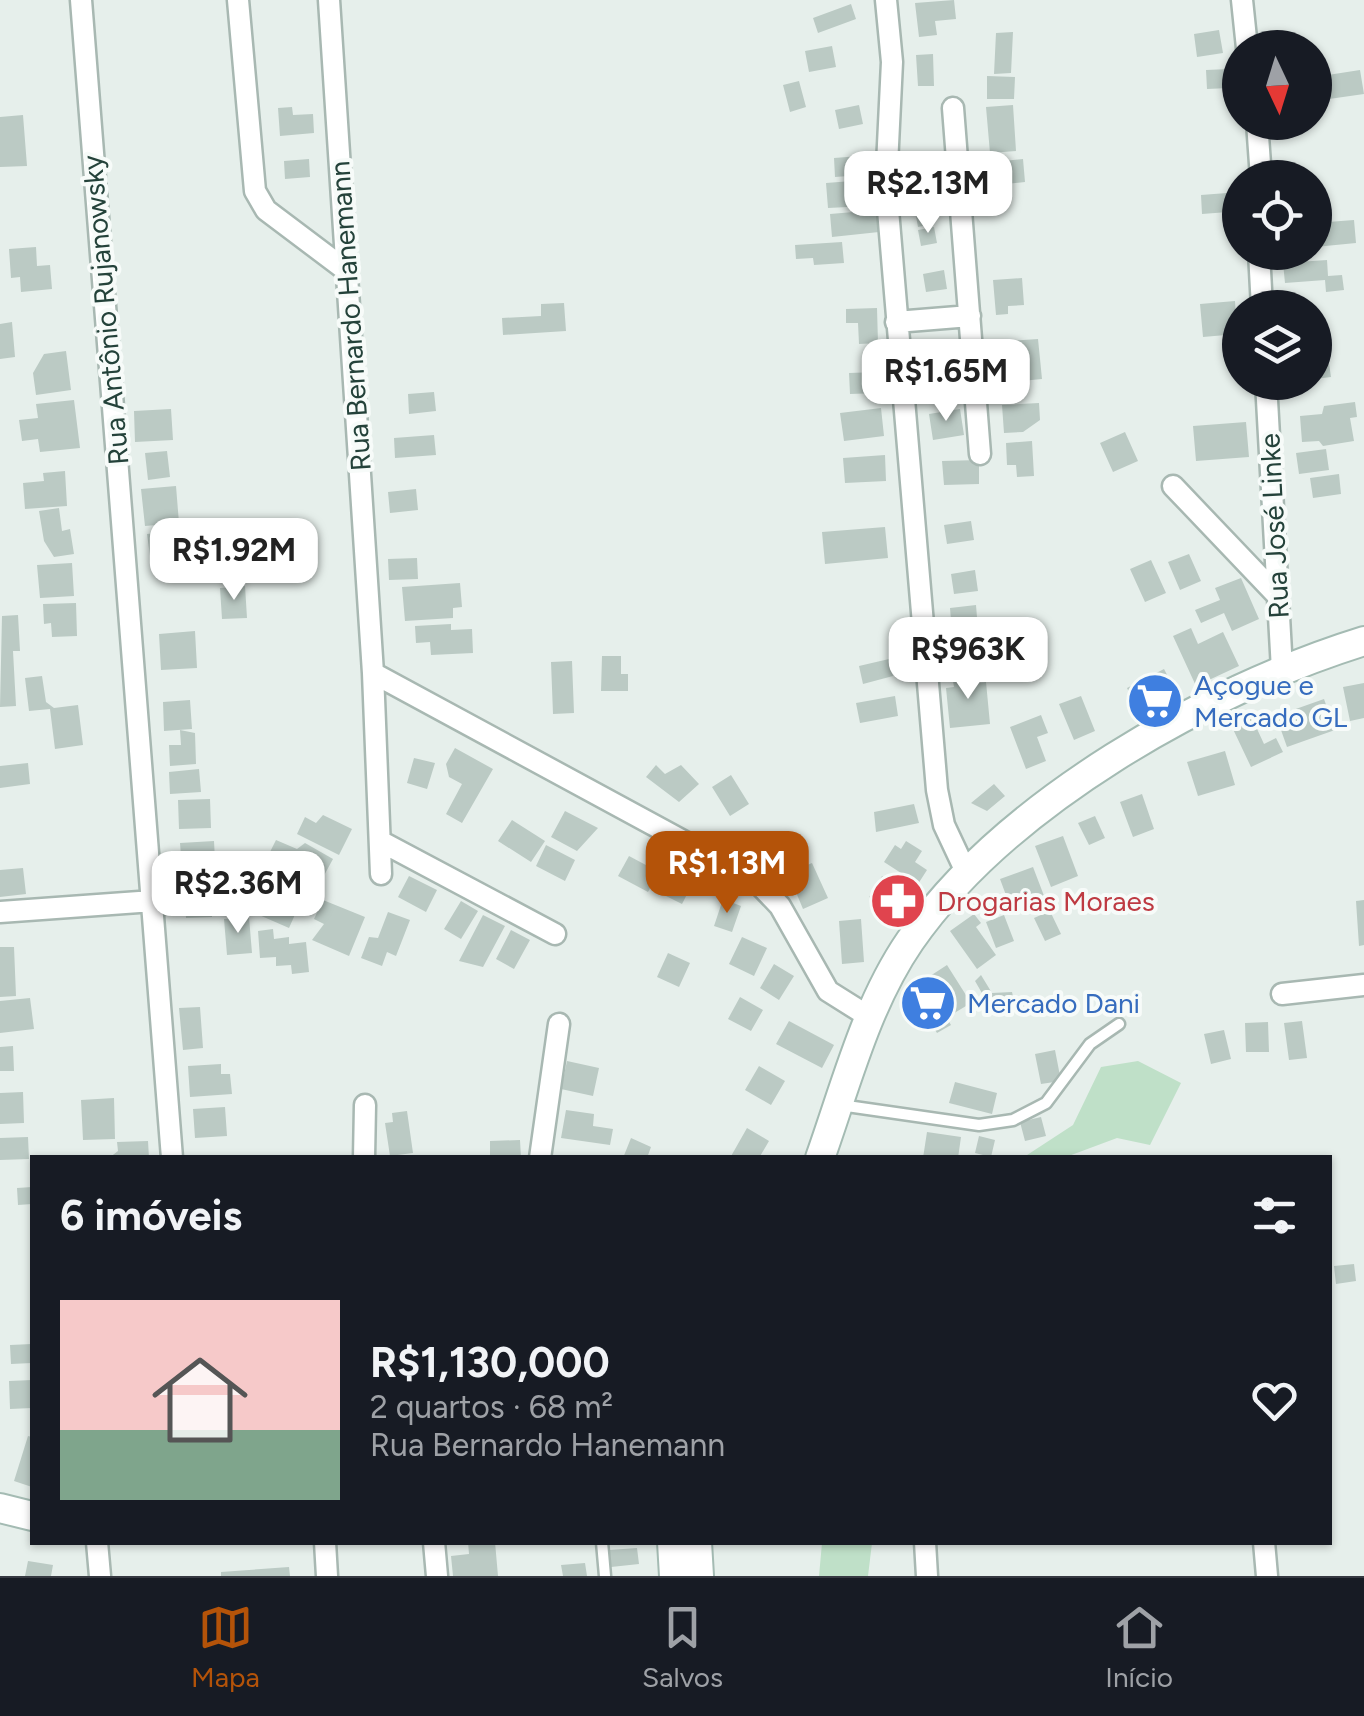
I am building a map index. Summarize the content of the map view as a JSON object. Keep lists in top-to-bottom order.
{
  "streets": {
    "street": ["Rua Antônio Rujanowsky", "Rua Bernardo Hanemann", "Rua José Linke"]
  },
  "places": {
    "supermarket": ["Açogue e Mercado GL", "Mercado Dani"],
    "pharmacy": ["Drogarias Moraes"]
  },
  "north": "bottom",
  "page": {
    "price": [
      "R$2.13M",
      "R$1.65M",
      "R$1.92M",
      "R$963K",
      "R$1.13M",
      "R$2.36M"
    ],
    "heading": "6 imóveis",
    "list": [
      {
        "name": "R$1,130,000",
        "note": "2 quartos · 68 m² · Rua Bernardo Hanemann"
      }
    ],
    "tabs": ["Mapa", "Salvos", "Início"]
  }
}
